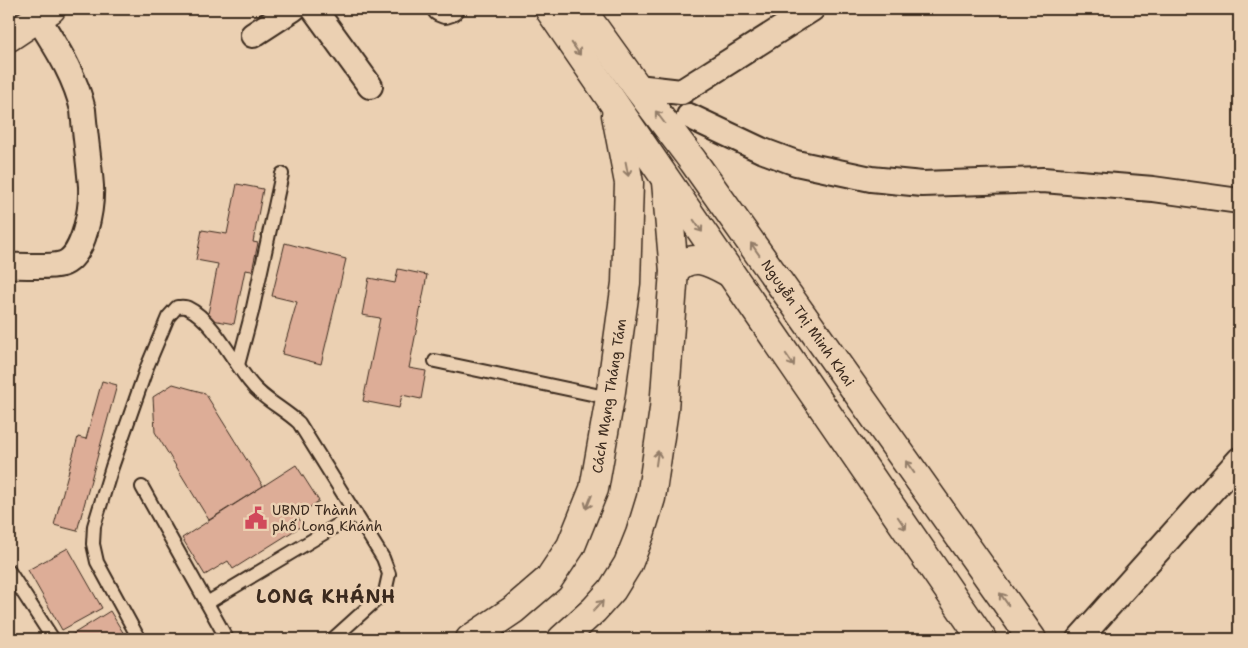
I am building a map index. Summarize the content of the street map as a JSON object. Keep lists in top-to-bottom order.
{
  "streets": {
    "main road": ["Nguyễn Thị Minh Khai", "Cách Mạng Tháng Tám"]
  },
  "districts": ["LONG KHÁNH"],
  "places": {
    "public building": ["UBND Thành phố Long Khánh"]
  }
}
